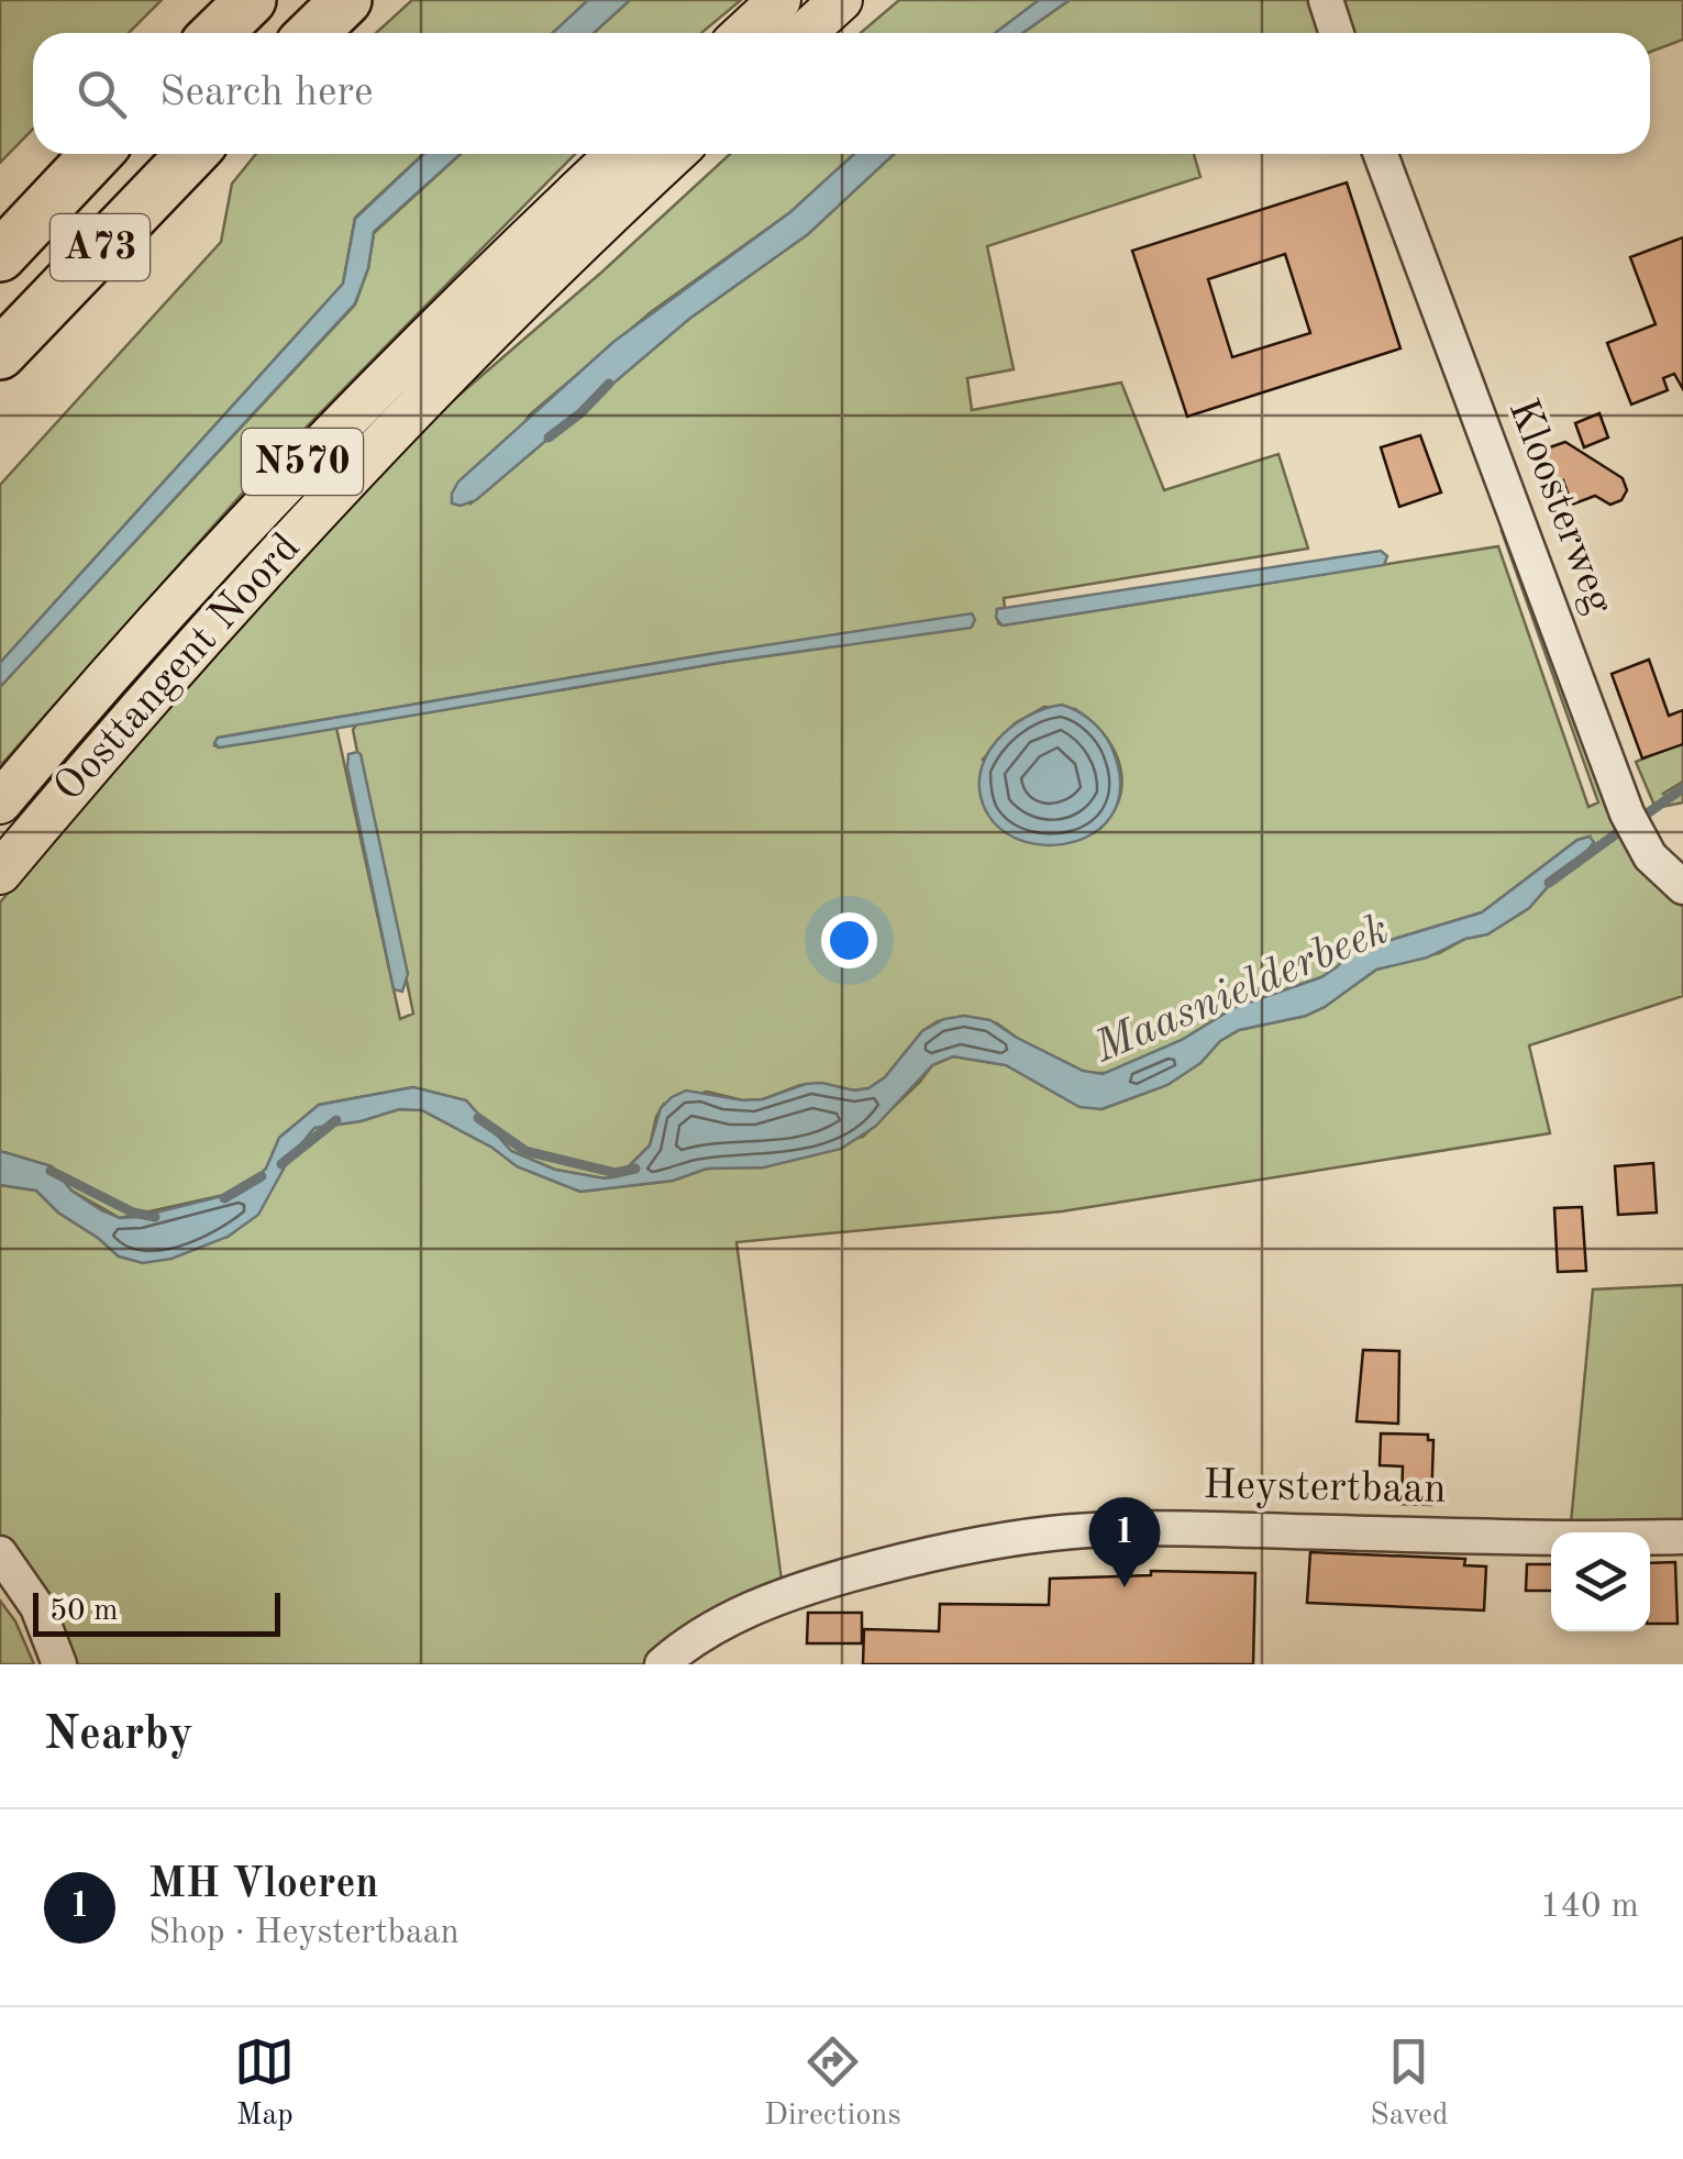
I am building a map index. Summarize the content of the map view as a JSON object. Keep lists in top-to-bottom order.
{
  "streets": {
    "highway": ["A73"],
    "main road": ["N570", "Oosttangent Noord"],
    "street": ["Kloosterweg", "Heystertbaan"]
  },
  "water": ["Maasnielderbeek"],
  "scale_bar": "50 m",
  "page": {
    "search": "Search here",
    "pins": "1",
    "scale": "50 m",
    "heading": "Nearby",
    "list": [
      {
        "mark": "1",
        "name": "MH Vloeren",
        "note": "Shop · Heystertbaan",
        "value": "140 m"
      }
    ],
    "nav": ["Map", "Directions", "Saved"]
  }
}
